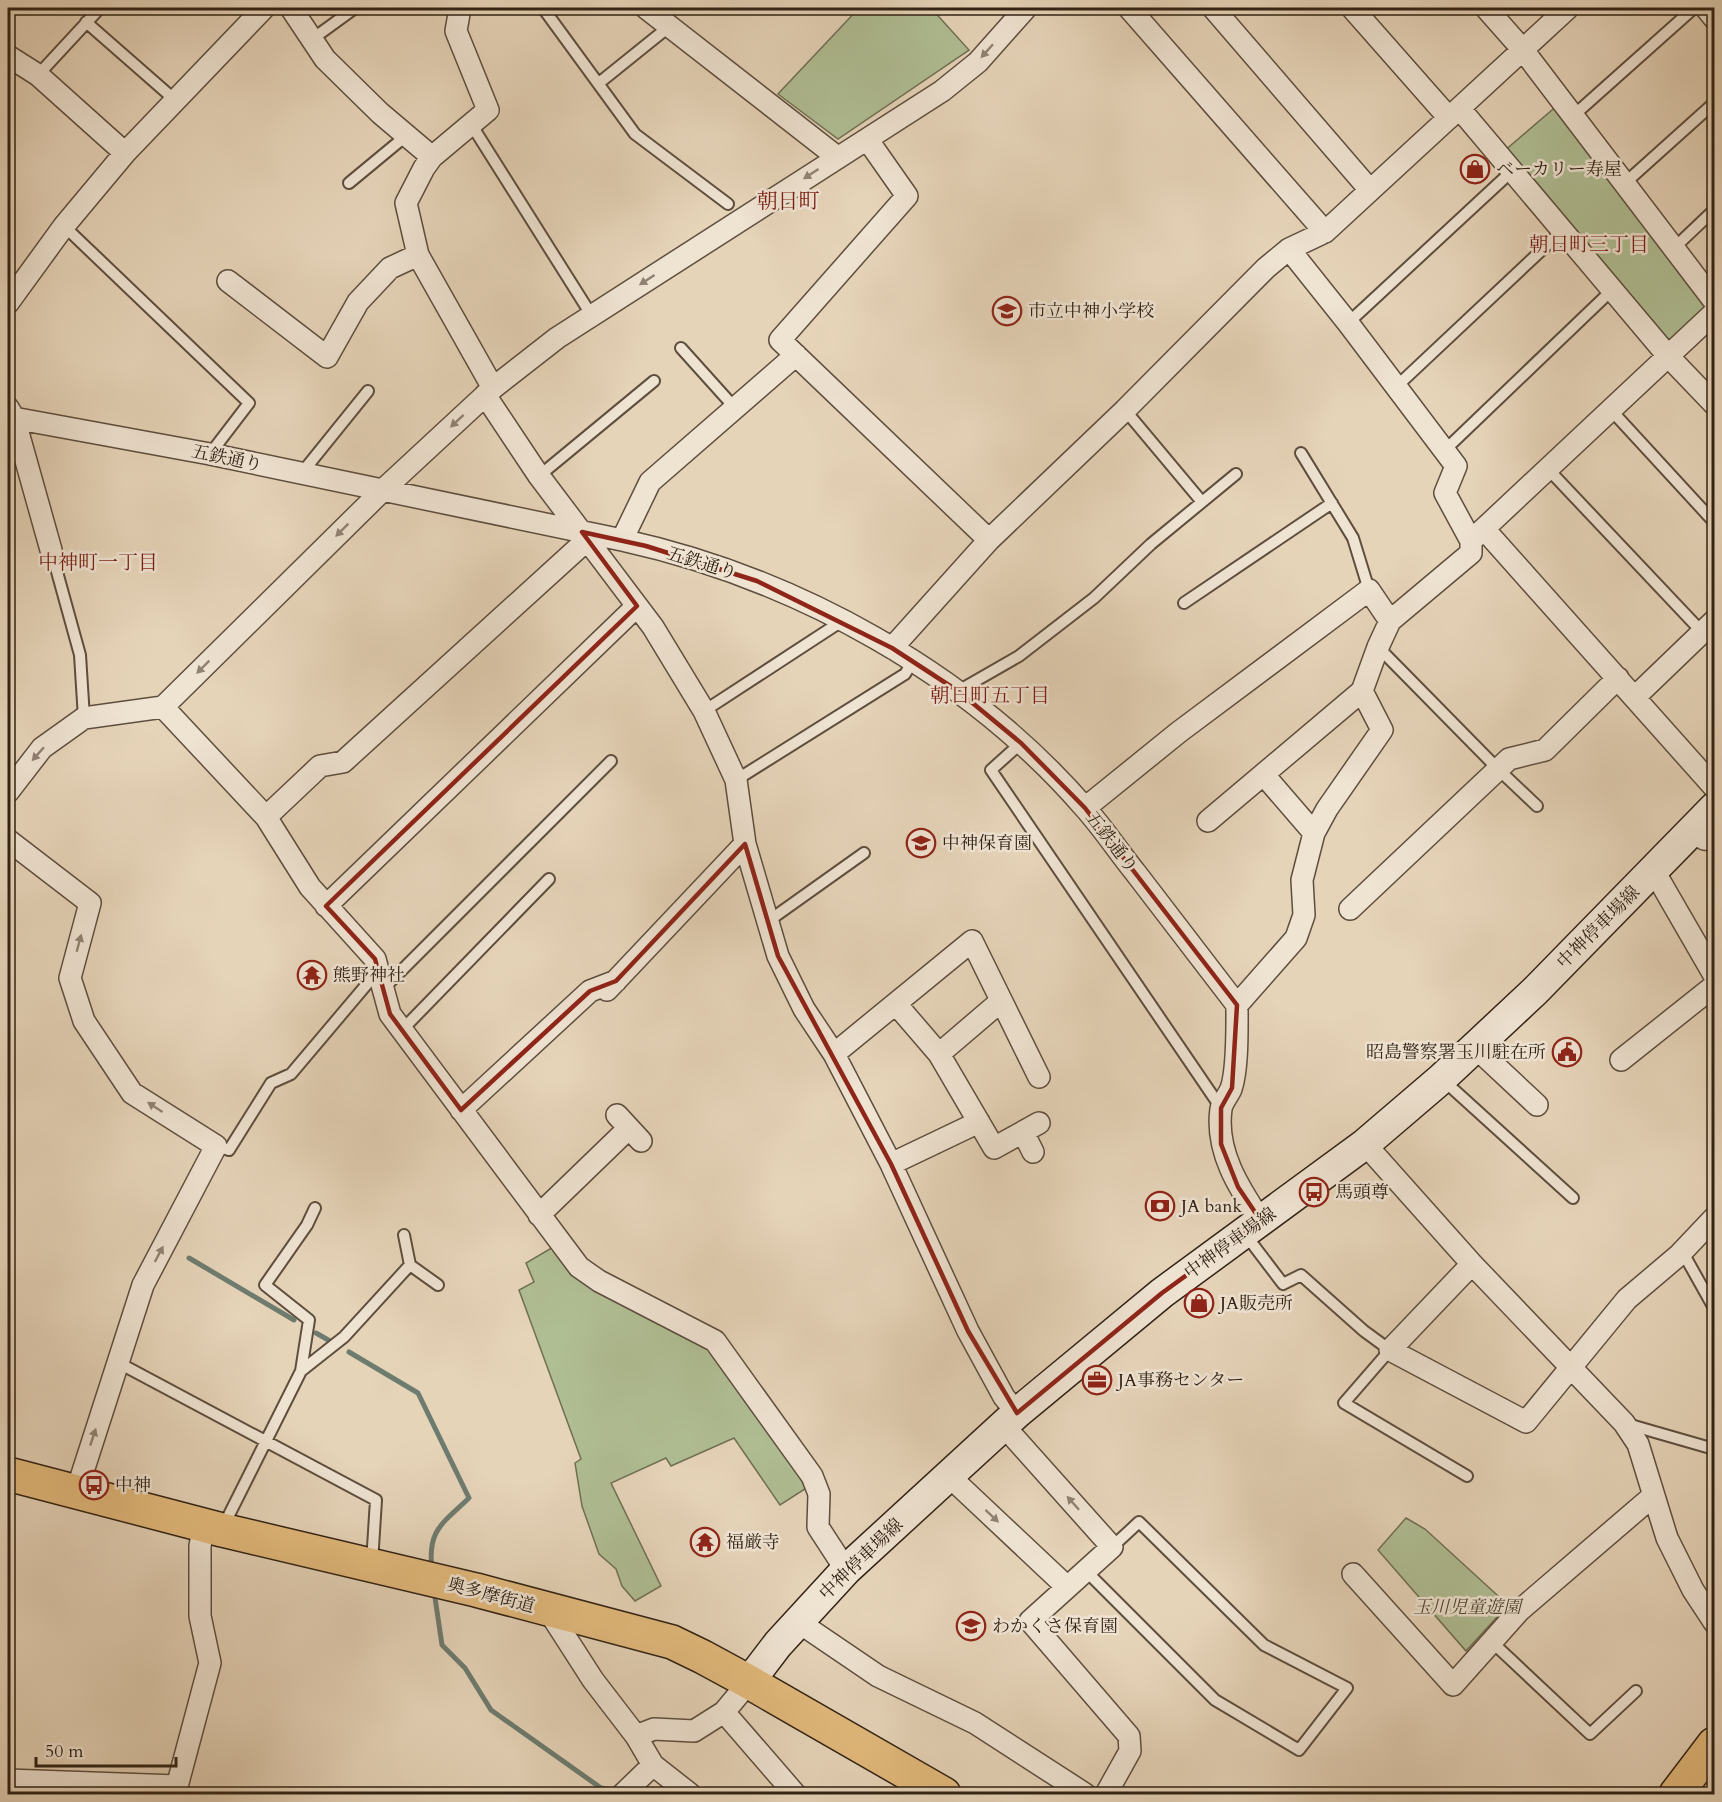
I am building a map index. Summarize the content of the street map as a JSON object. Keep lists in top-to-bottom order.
{
  "streets": {
    "main road": ["中神停車場線", "奥多摩街道"],
    "street": ["五鉄通り"]
  },
  "crossings": [
    ["中神停車場線", "奥多摩街道"]
  ],
  "districts": [
    "朝日町",
    "朝日町三丁目",
    "中神町一丁目",
    "朝日町五丁目"
  ],
  "parks": ["玉川児童遊園"],
  "places": {
    "shop": ["ベーカリー寿屋", "JA販売所"],
    "school or university": ["市立中神小学校", "中神保育園", "わかくさ保育園"],
    "temple": ["熊野神社", "福厳寺"],
    "public building": ["昭島警察署玉川駐在所"],
    "bus stop": ["馬頭尊", "中神"],
    "bank": ["JA bank"],
    "office": ["JA事務センター"]
  },
  "scale_bar": "50 m"
}
